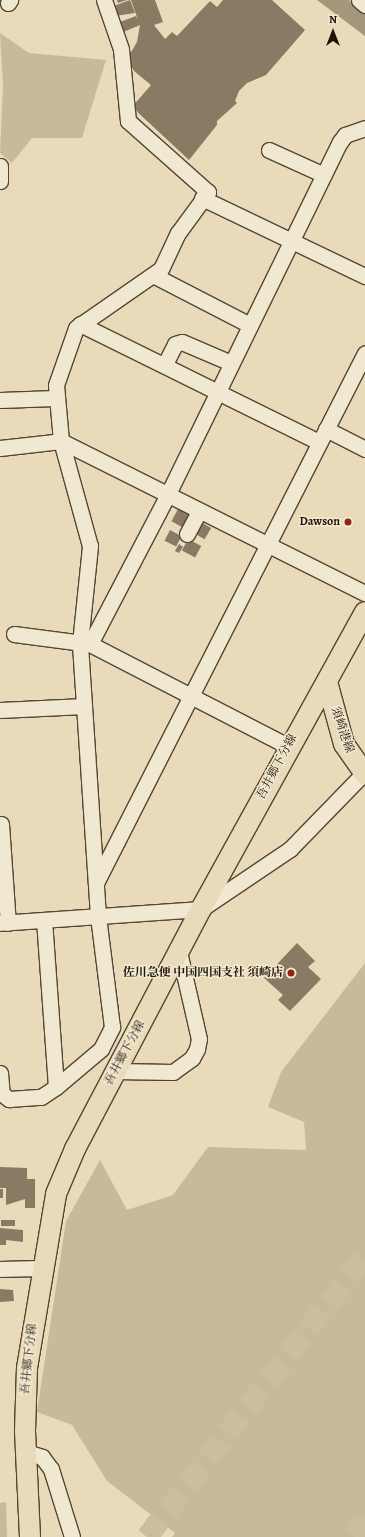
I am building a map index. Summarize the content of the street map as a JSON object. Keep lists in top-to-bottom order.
{
  "streets": {
    "main road": ["須崎港線", "吾井郷下分線"]
  },
  "crossings": [
    ["須崎港線", "吾井郷下分線"]
  ],
  "places": ["Dawson", "佐川急便 中国四国支社 須崎店"],
  "north": "top"
}
